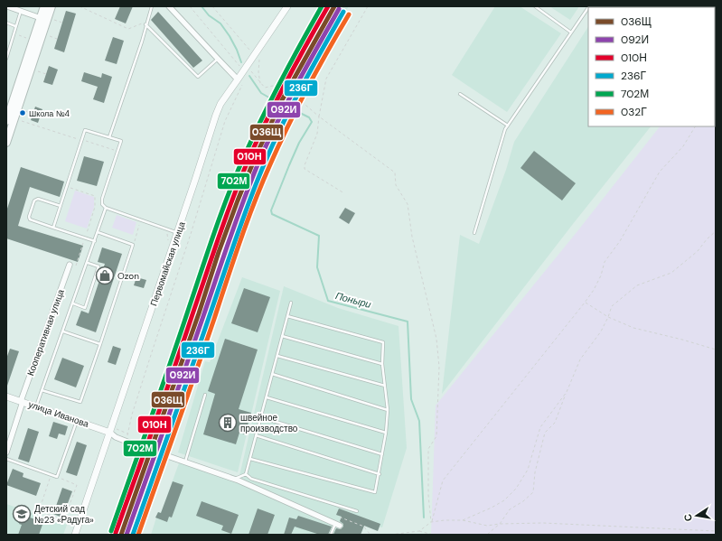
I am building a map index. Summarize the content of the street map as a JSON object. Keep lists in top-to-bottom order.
{
  "streets": {
    "street": ["Первомайская улица", "Кооперативная улица", "улица Иванова"]
  },
  "crossings": [
    ["Первомайская улица", "улица Иванова"],
    ["Кооперативная улица", "улица Иванова"]
  ],
  "water": ["Поныри"],
  "places": {
    "other": ["Школа №4"],
    "shop": ["Ozon"],
    "building": ["швейное производство"],
    "school or university": ["Детский сад №23 «Радуга»"]
  },
  "lines": [
    "transit line 036Щ",
    "transit line 010Н",
    "transit line 702М",
    "transit line 092И",
    "transit line 236Г",
    "transit line 032Г"
  ],
  "legend": [
    "036Щ",
    "092И",
    "010Н",
    "236Г",
    "702М",
    "032Г"
  ],
  "north": "left"
}
